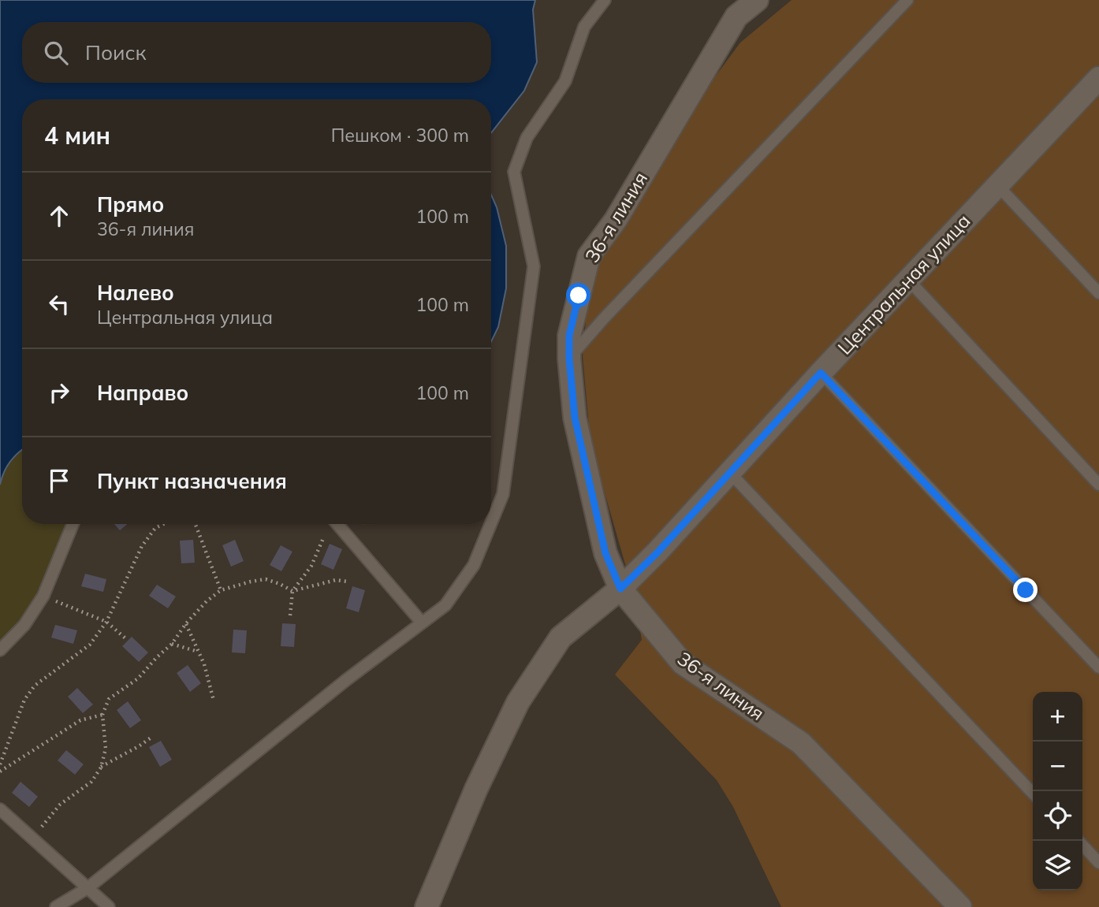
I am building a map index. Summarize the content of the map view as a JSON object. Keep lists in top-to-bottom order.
{
  "streets": {
    "street": ["36-я линия", "Центральная улица"]
  },
  "crossings": [
    ["36-я линия", "Центральная улица"]
  ],
  "page": {
    "search": "Поиск",
    "heading": ["4 мин", "Пешком · 300 m"],
    "list": [
      ["Прямо", "36-я линия", "100 m"],
      ["Налево", "Центральная улица", "100 m"],
      ["Направо", "100 m"],
      "Пункт назначения"
    ],
    "map_buttons": ["+", "−"]
  }
}
